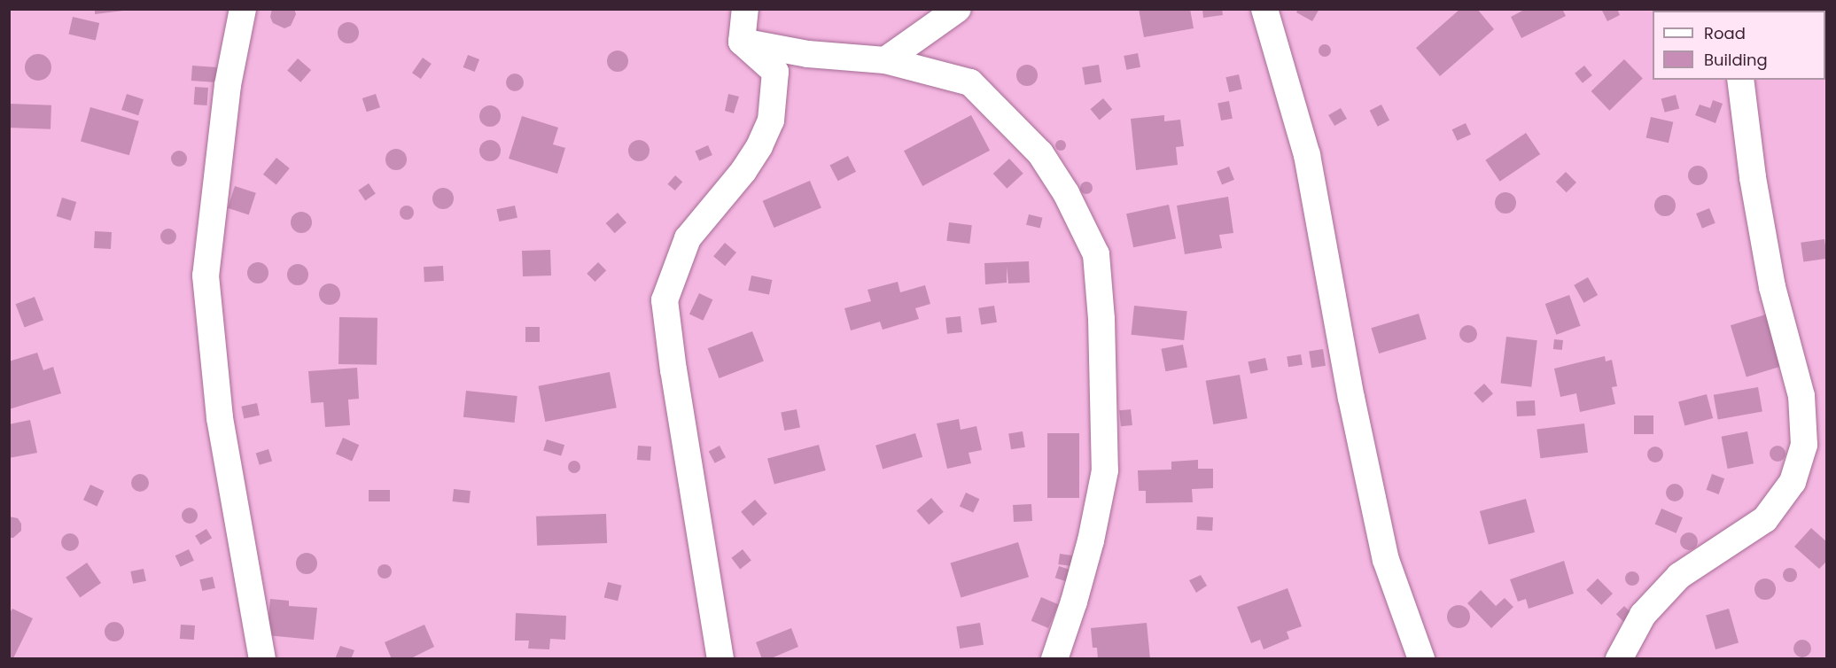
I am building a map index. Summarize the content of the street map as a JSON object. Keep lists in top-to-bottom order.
{
  "legend": ["Road", "Building"]
}
